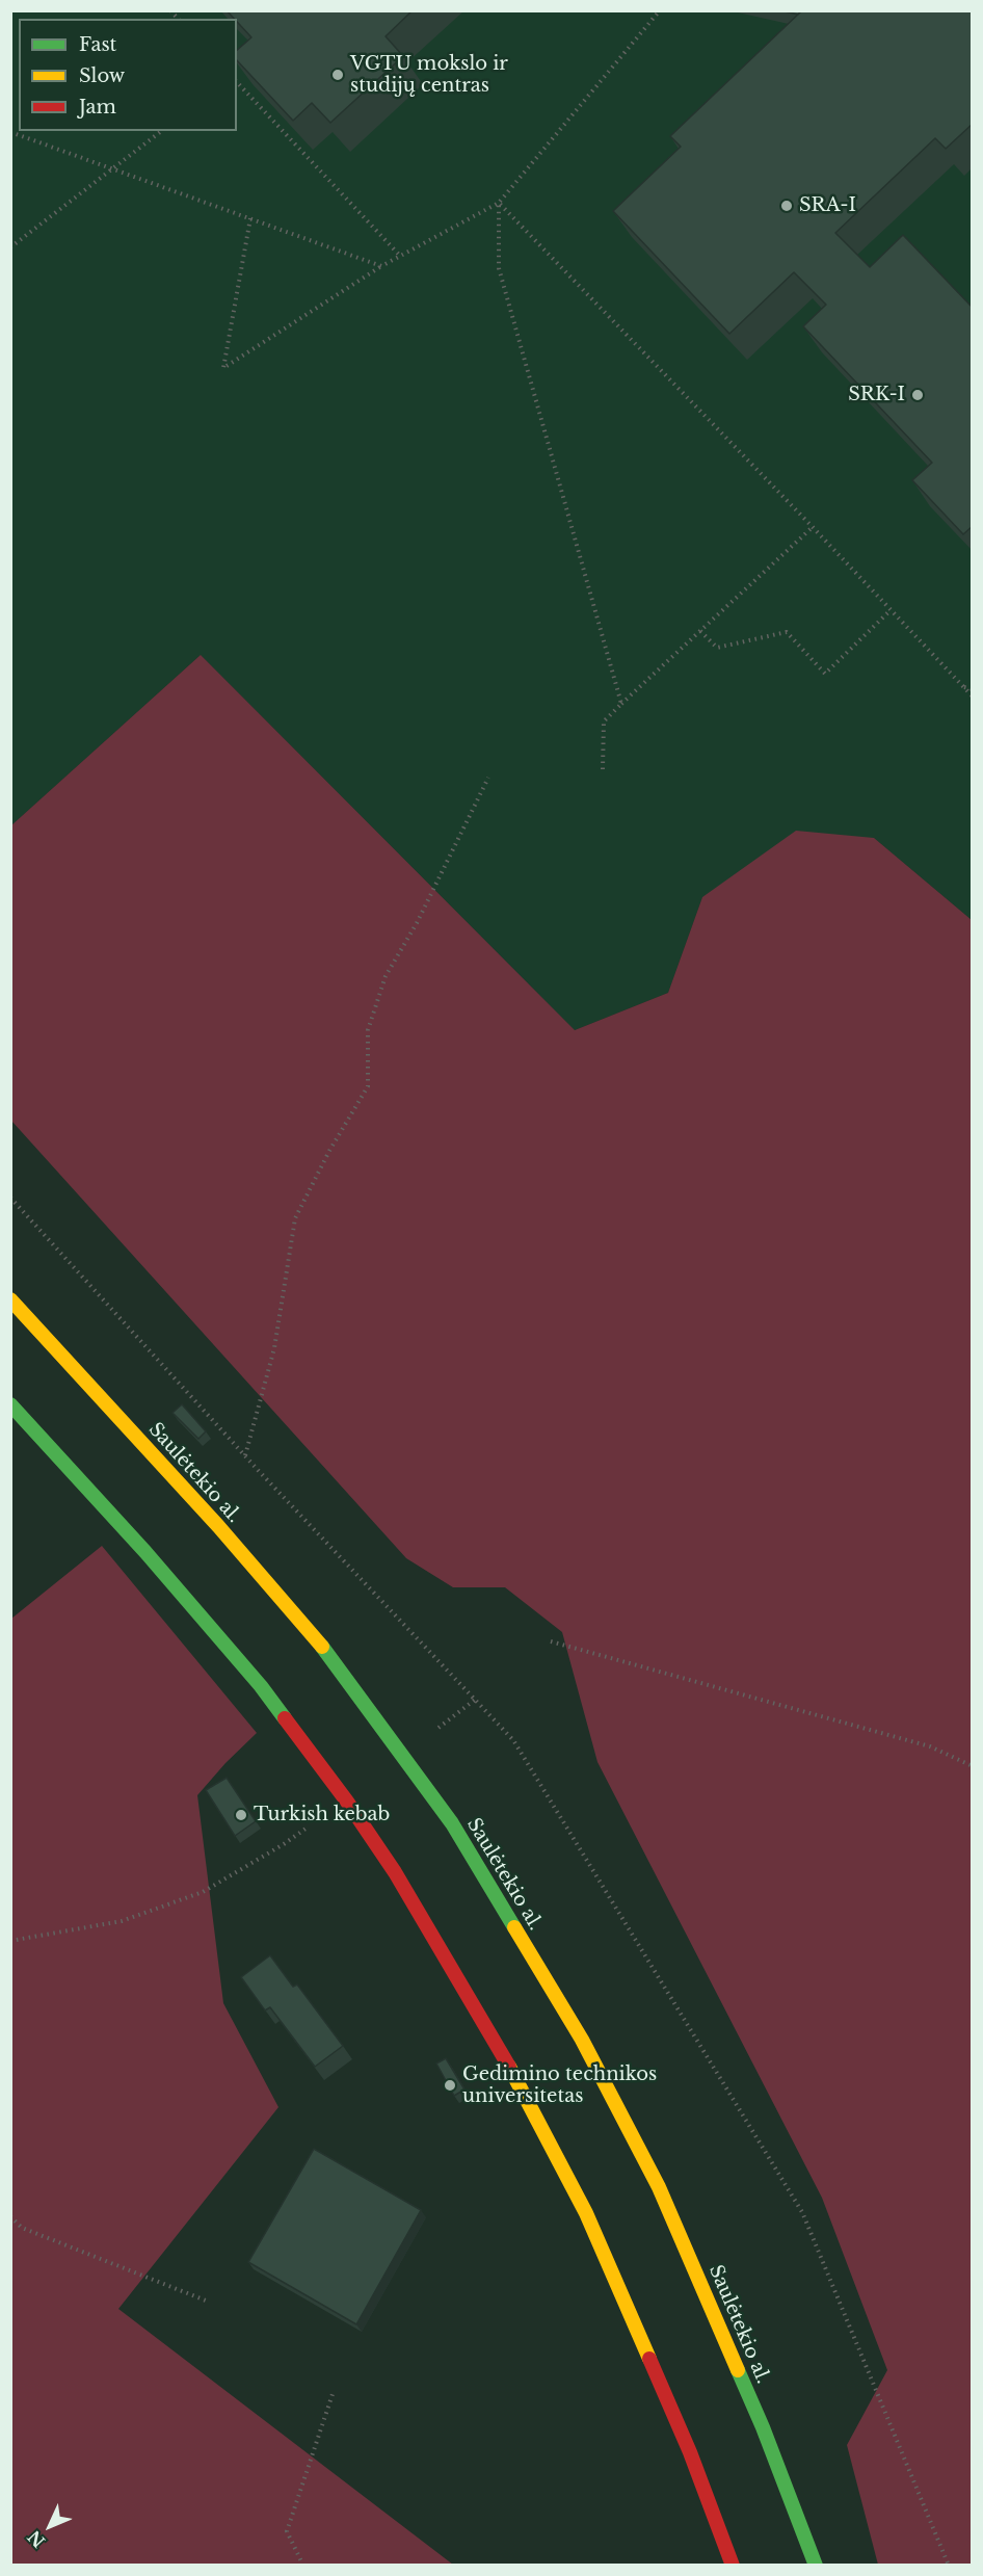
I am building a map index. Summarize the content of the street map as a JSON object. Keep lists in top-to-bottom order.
{
  "streets": {
    "main road": ["Saulėtekio al."]
  },
  "places": [
    "VGTU mokslo ir studijų centras",
    "SRA-I",
    "SRK-I",
    "Turkish kebab",
    "Gedimino technikos universitetas"
  ],
  "legend": ["Fast", "Slow", "Jam"],
  "north": "bottom left"
}
